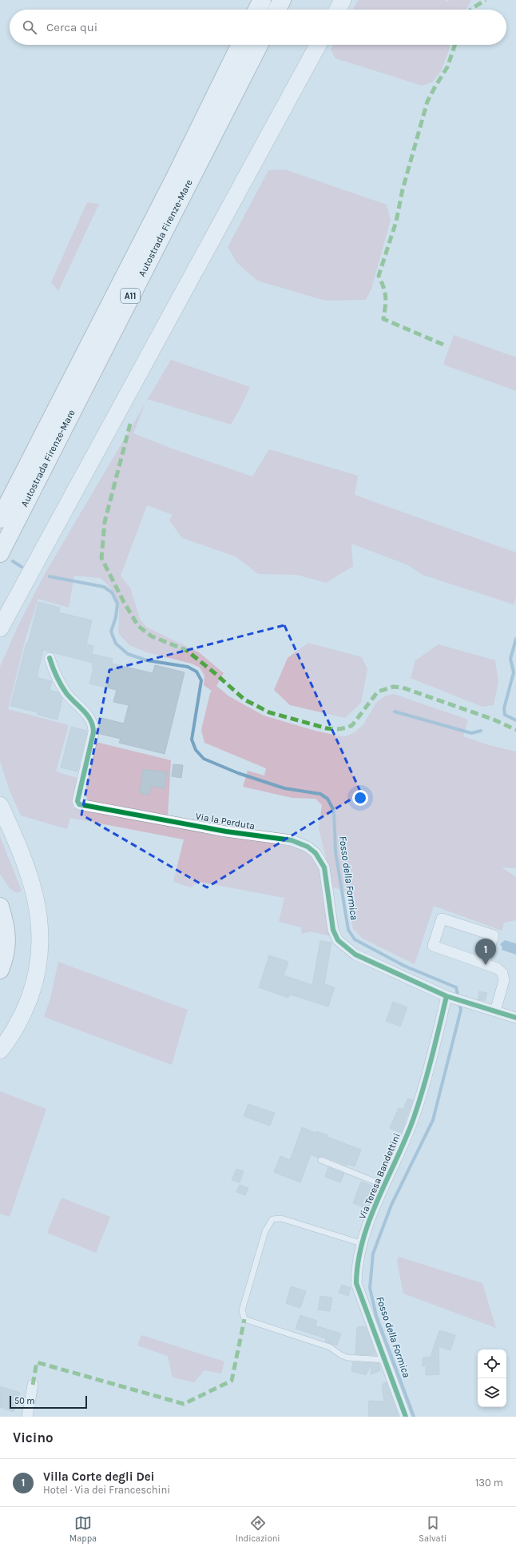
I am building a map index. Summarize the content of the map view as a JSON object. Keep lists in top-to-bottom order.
{
  "streets": {
    "highway": ["Autostrada Firenze-Mare", "A11"],
    "street": ["Via la Perduta", "Via Teresa Bandettini"]
  },
  "crossings": [
    ["Via la Perduta", "Via Teresa Bandettini"]
  ],
  "water": ["Fosso della Formica"],
  "scale_bar": "50 m",
  "page": {
    "search": "Cerca qui",
    "pins": "1",
    "scale": "50 m",
    "heading": "Vicino",
    "list": [
      {
        "mark": "1",
        "name": "Villa Corte degli Dei",
        "note": "Hotel · Via dei Franceschini",
        "value": "130 m"
      }
    ],
    "nav": ["Mappa", "Indicazioni", "Salvati"]
  }
}
